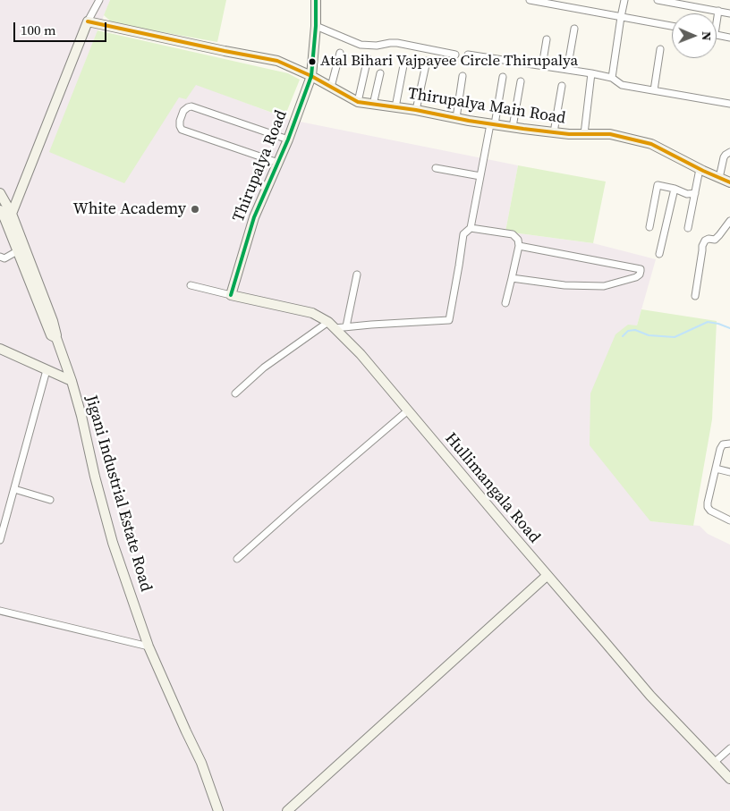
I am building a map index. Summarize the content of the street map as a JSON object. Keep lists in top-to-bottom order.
{
  "streets": {
    "street": [
      "Thirupalya Main Road",
      "Thirupalya Road",
      "Hullimangala Road",
      "Jigani Industrial Estate Road"
    ]
  },
  "crossings": [
    ["Thirupalya Main Road", "Thirupalya Road"],
    ["Thirupalya Road", "Hullimangala Road"]
  ],
  "places": ["Atal Bihari Vajpayee Circle Thirupalya", "White Academy"],
  "scale_bar": "100 m",
  "north": "right"
}
